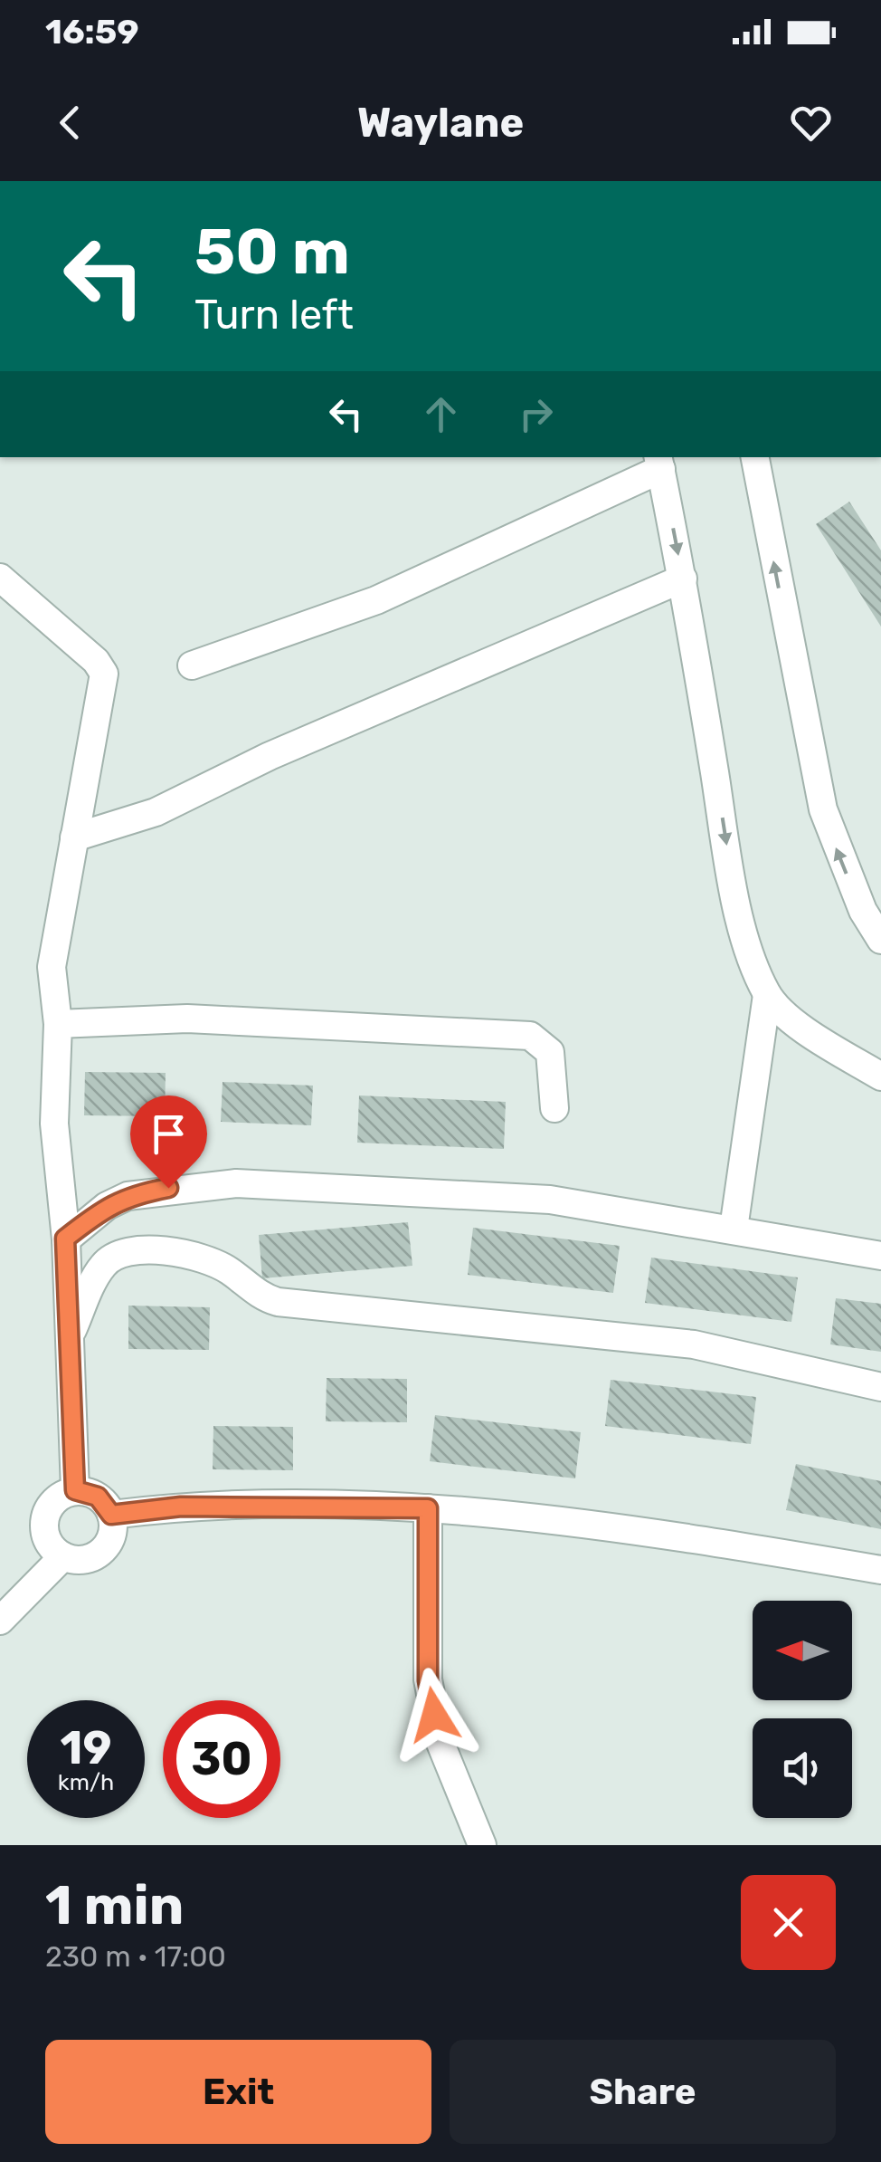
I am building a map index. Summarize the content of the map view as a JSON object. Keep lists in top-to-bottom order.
{
  "north": "left",
  "page": {
    "status": "16:59",
    "header": "Waylane",
    "turn": ["50 m", "Turn left"],
    "speed": "19 km/h",
    "limit": "30",
    "heading": ["1 min", "230 m · 17:00"],
    "buttons": ["Exit", "Share"]
  }
}
